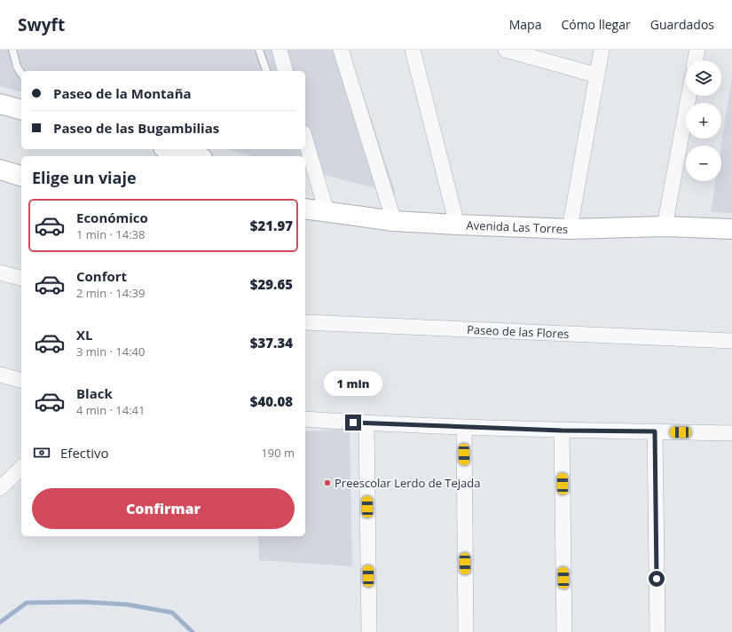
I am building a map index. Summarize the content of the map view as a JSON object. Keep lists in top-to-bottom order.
{
  "streets": {
    "street": ["Avenida Las Torres", "Paseo de las Flores"]
  },
  "places": ["Preescolar Lerdo de Tejada"],
  "page": {
    "header": "Swyft",
    "nav": ["Mapa", "Cómo llegar", "Guardados"],
    "map_buttons": ["+", "−"],
    "banner": ["Paseo de la Montaña", "Paseo de las Bugambilias"],
    "heading": "Elige un viaje",
    "list": [
      {
        "name": "Económico",
        "note": "1 min · 14:38",
        "value": "$21.97"
      },
      {
        "name": "Confort",
        "note": "2 min · 14:39",
        "value": "$29.65"
      },
      {
        "name": "XL",
        "note": "3 min · 14:40",
        "value": "$37.34"
      },
      {
        "name": "Black",
        "note": "4 min · 14:41",
        "value": "$40.08"
      }
    ],
    "bubble": "1 min",
    "pay": ["Efectivo", "190 m"],
    "buttons": "Confirmar"
  }
}
